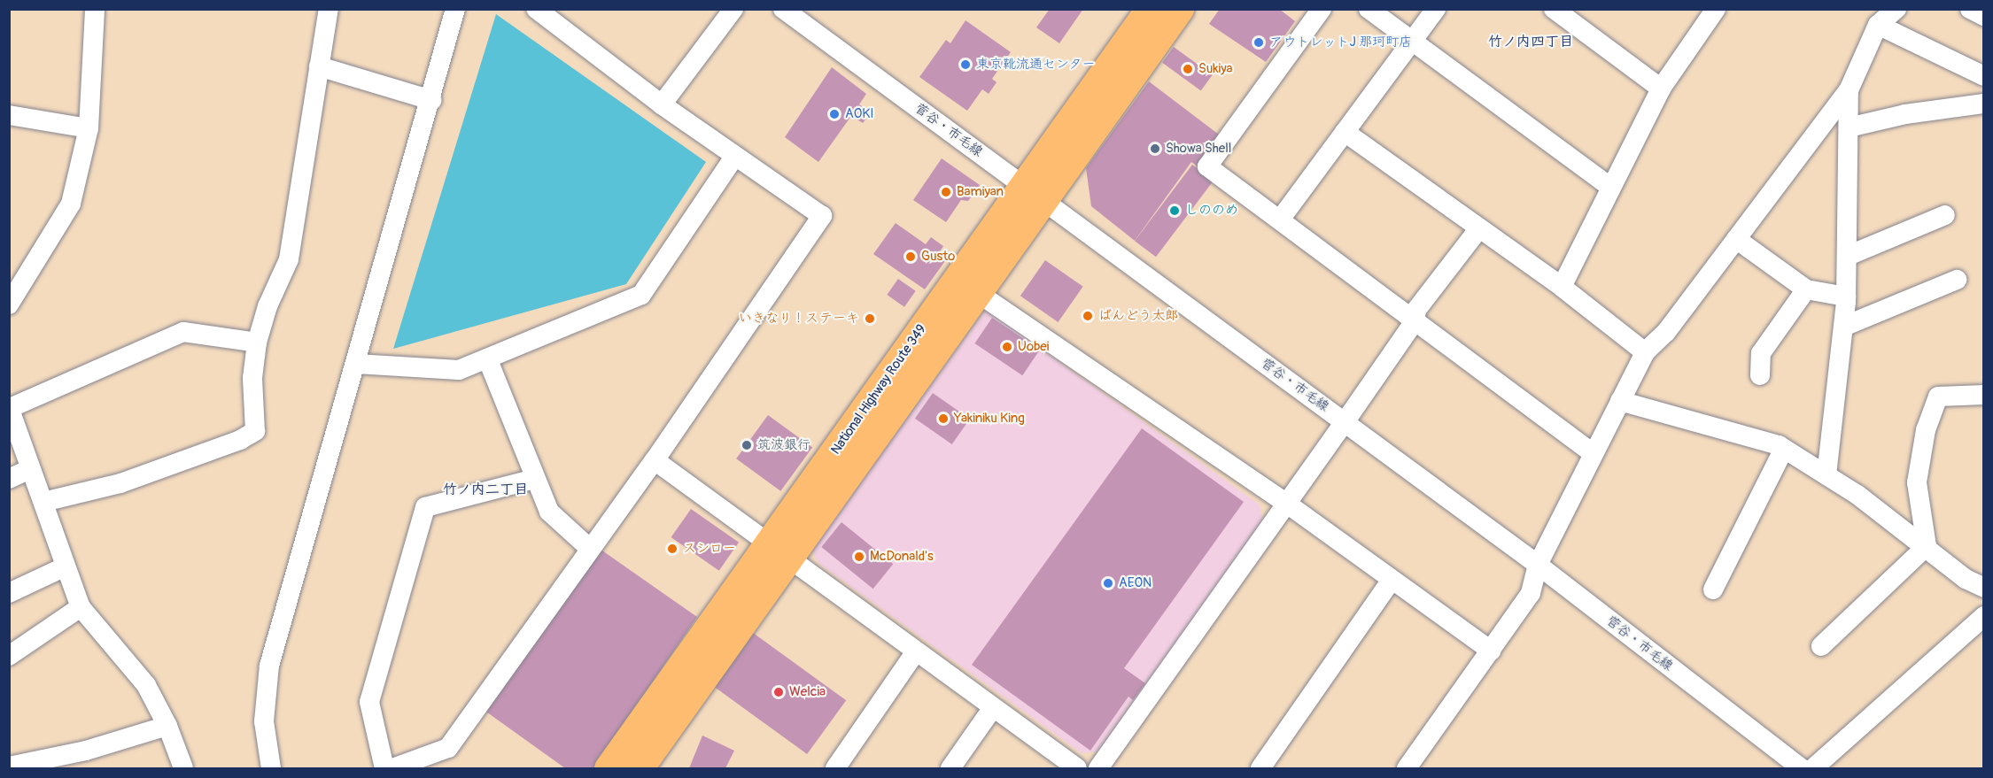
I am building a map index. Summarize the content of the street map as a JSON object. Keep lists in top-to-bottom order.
{
  "streets": {
    "highway": ["National Highway Route 349"],
    "street": ["菅谷・市毛線"]
  },
  "crossings": [
    ["菅谷・市毛線", "National Highway Route 349"]
  ],
  "districts": ["竹ノ内四丁目", "竹ノ内二丁目"],
  "places": [
    "アウトレットJ 那珂町店",
    "東京靴流通センター",
    "Sukiya",
    "AOKI",
    "Showa Shell",
    "Bamiyan",
    "しののめ",
    "Gusto",
    "ばんどう太郎",
    "いきなり！ステーキ",
    "Uobei",
    "Yakiniku King",
    "筑波銀行",
    "スシロー",
    "McDonald's",
    "AEON",
    "Welcia"
  ]
}
